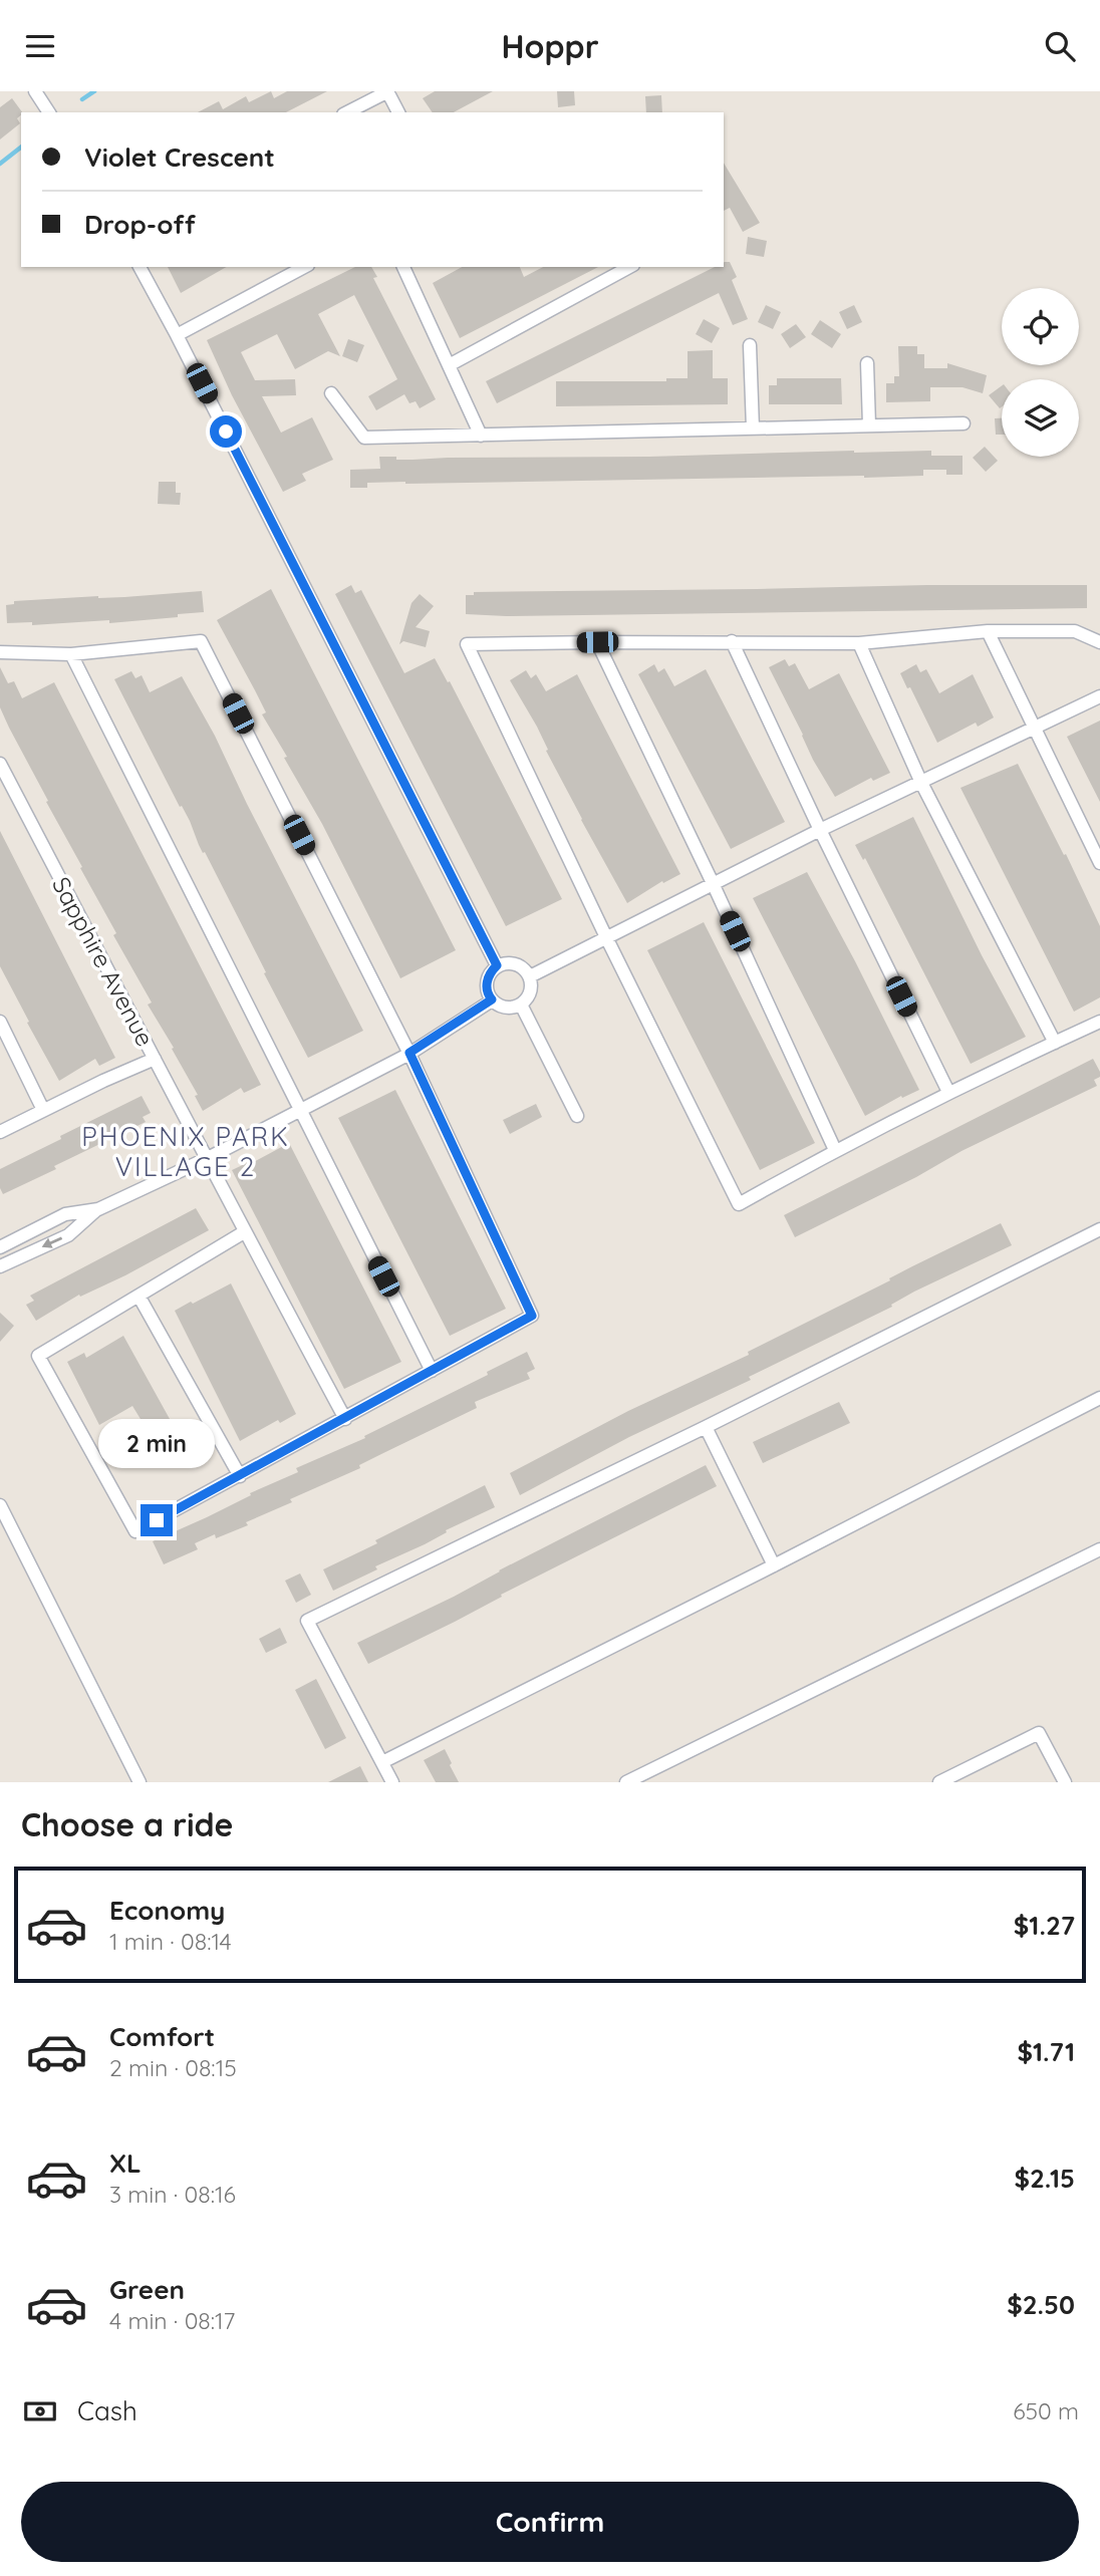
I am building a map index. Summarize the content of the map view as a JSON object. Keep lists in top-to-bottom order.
{
  "streets": {
    "street": ["Sapphire Avenue"]
  },
  "districts": ["PHOENIX PARK VILLAGE 2"],
  "page": {
    "header": "Hoppr",
    "banner": ["Violet Crescent", "Drop-off"],
    "bubble": "2 min",
    "heading": "Choose a ride",
    "list": [
      {
        "name": "Economy",
        "note": "1 min · 08:14",
        "value": "$1.27"
      },
      {
        "name": "Comfort",
        "note": "2 min · 08:15",
        "value": "$1.71"
      },
      {
        "name": "XL",
        "note": "3 min · 08:16",
        "value": "$2.15"
      },
      {
        "name": "Green",
        "note": "4 min · 08:17",
        "value": "$2.50"
      }
    ],
    "pay": ["Cash", "650 m"],
    "buttons": "Confirm"
  }
}
